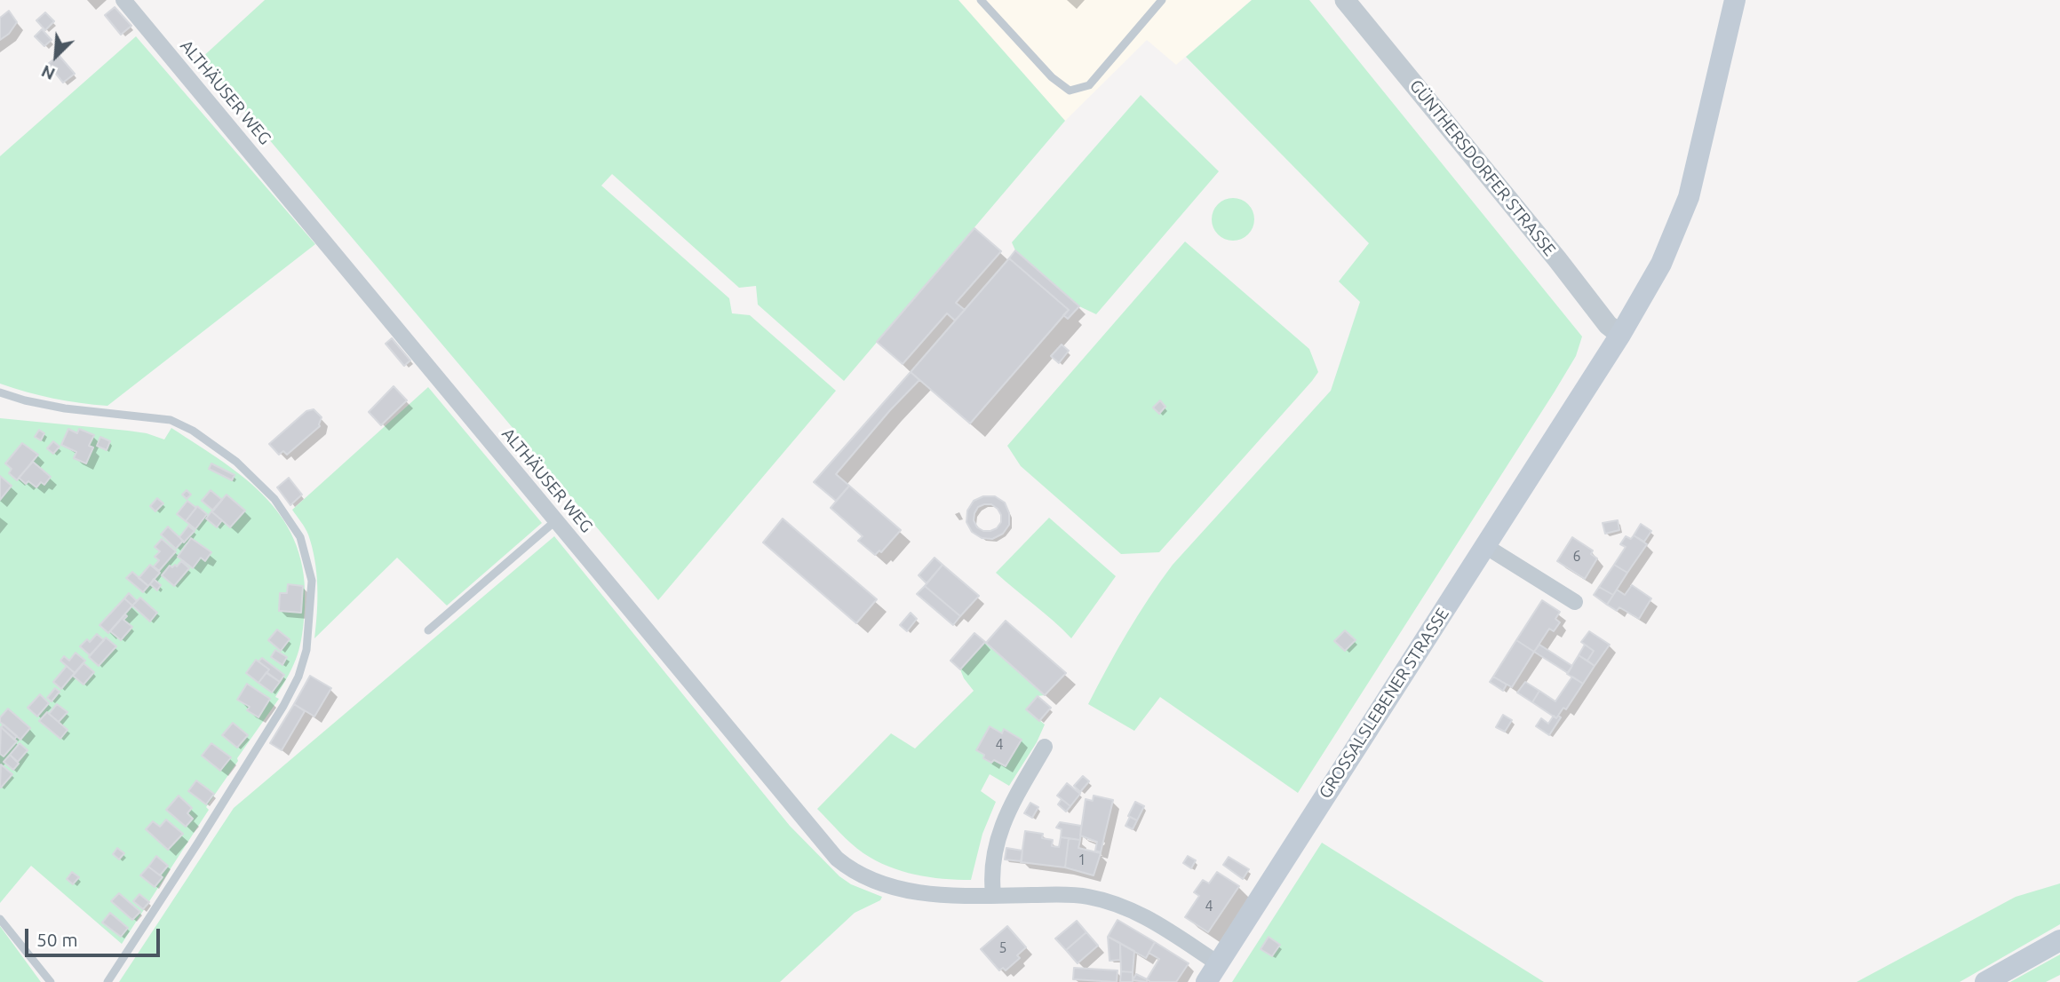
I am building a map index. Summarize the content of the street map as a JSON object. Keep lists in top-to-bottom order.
{
  "streets": {
    "main road": ["GROSSALSLEBENER STRASSE"],
    "street": ["ALTHÄUSER WEG", "GÜNTHERSDORFER STRASSE"]
  },
  "crossings": [
    ["ALTHÄUSER WEG", "GROSSALSLEBENER STRASSE"],
    ["GÜNTHERSDORFER STRASSE", "GROSSALSLEBENER STRASSE"]
  ],
  "house_numbers": [
    "6",
    "4",
    "1",
    "4",
    "5"
  ],
  "scale_bar": "50 m",
  "north": "bottom left"
}
